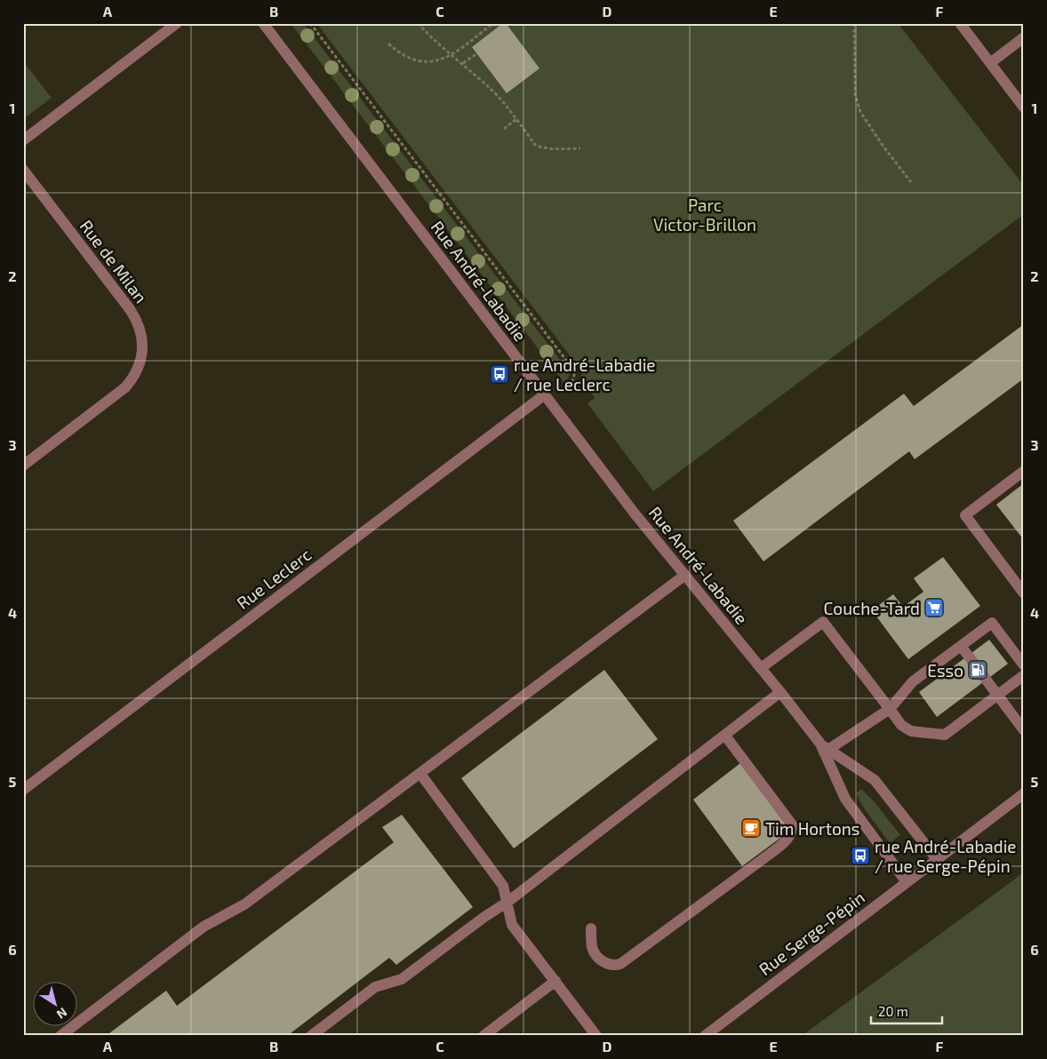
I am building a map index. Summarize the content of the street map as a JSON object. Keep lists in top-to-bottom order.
{
  "streets": {
    "street": [
      "Rue de Milan",
      "Rue André-Labadie",
      "Rue Leclerc",
      "Rue Serge-Pépin"
    ]
  },
  "crossings": [
    ["Rue André-Labadie", "Rue Leclerc"],
    ["Rue André-Labadie", "Rue Serge-Pépin"]
  ],
  "parks": ["Parc Victor-Brillon"],
  "places": {
    "bus stop": ["rue André-Labadie / rue Leclerc", "rue André-Labadie / rue Serge-Pépin"],
    "supermarket": ["Couche-Tard"],
    "fuel station": ["Esso"],
    "cafe": ["Tim Hortons"]
  },
  "scale_bar": "20 m",
  "north": "bottom right",
  "grid": {
    "columns": [
      "A",
      "B",
      "C",
      "D",
      "E",
      "F"
    ],
    "rows": [
      "1",
      "2",
      "3",
      "4",
      "5",
      "6"
    ]
  }
}
